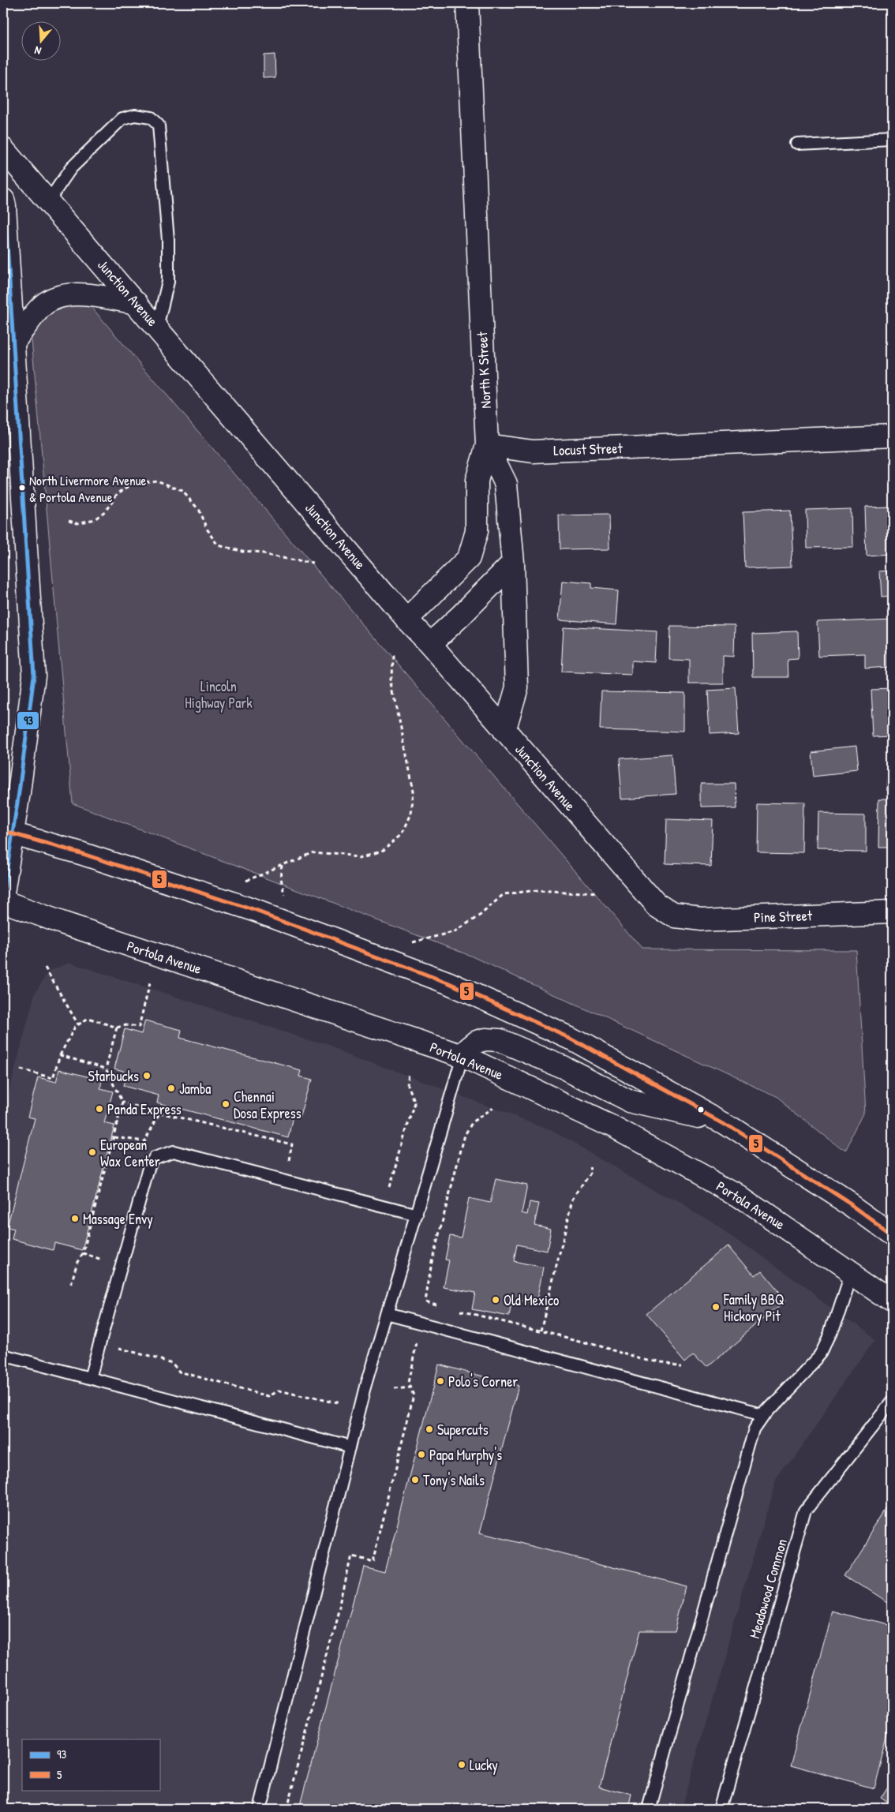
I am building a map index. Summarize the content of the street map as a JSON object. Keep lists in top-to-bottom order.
{
  "streets": {
    "main road": [
      "Junction Avenue",
      "North K Street",
      "Locust Street",
      "Pine Street",
      "Portola Avenue"
    ],
    "lane": ["Meadowood Common"]
  },
  "crossings": [
    ["Junction Avenue", "North K Street"],
    ["Junction Avenue", "Pine Street"],
    ["North K Street", "Locust Street"]
  ],
  "parks": ["Lincoln Highway Park"],
  "places": [
    "North Livermore Avenue & Portola Avenue",
    "Starbucks",
    "Jamba",
    "Chennai Dosa Express",
    "Panda Express",
    "European Wax Center",
    "Massage Envy",
    "Old Mexico",
    "Family BBQ Hickory Pit",
    "Polo's Corner",
    "Supercuts",
    "Papa Murphy's",
    "Tony's Nails",
    "Lucky"
  ],
  "lines": ["transit line 93", "transit line 5"],
  "legend": ["93", "5"],
  "north": "bottom"
}
